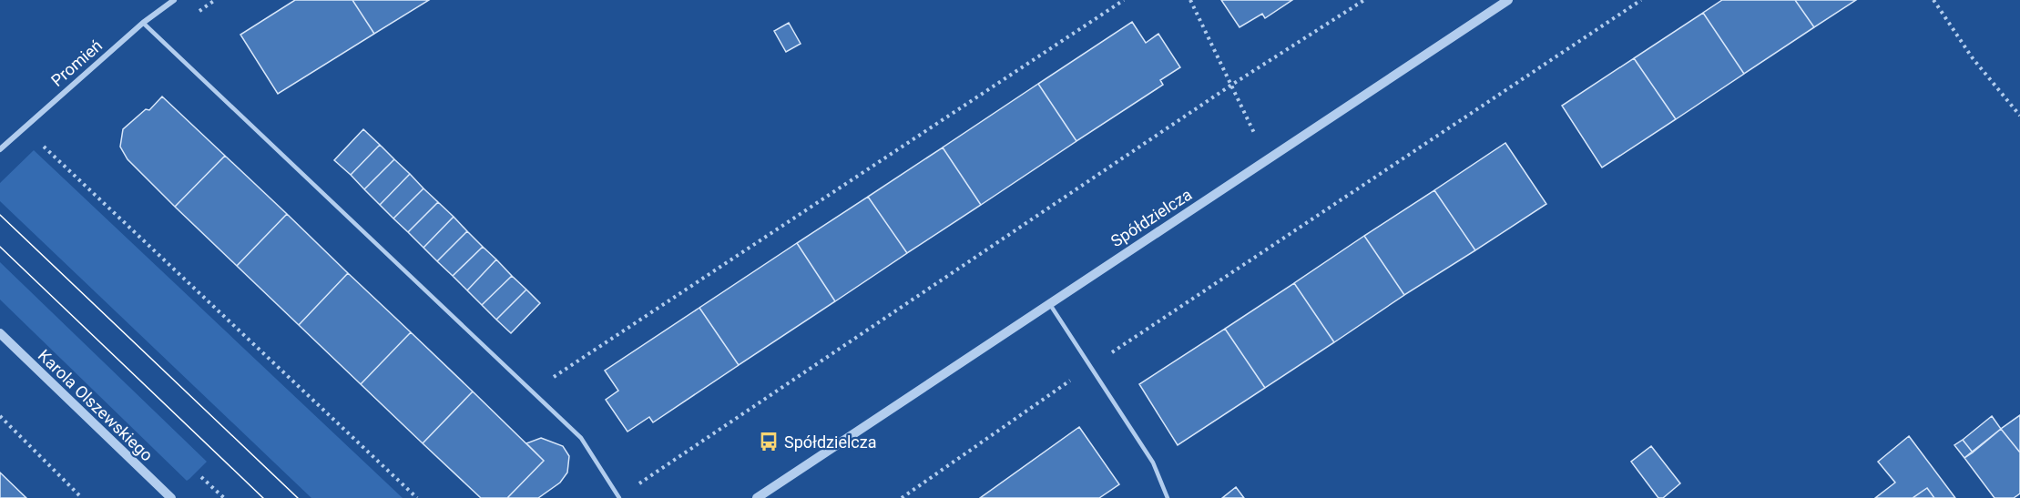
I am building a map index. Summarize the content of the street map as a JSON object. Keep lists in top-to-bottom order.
{
  "streets": {
    "street": ["Promień", "Spółdzielcza", "Karola Olszewskiego"]
  },
  "places": {
    "bus stop": ["Spółdzielcza"]
  }
}
